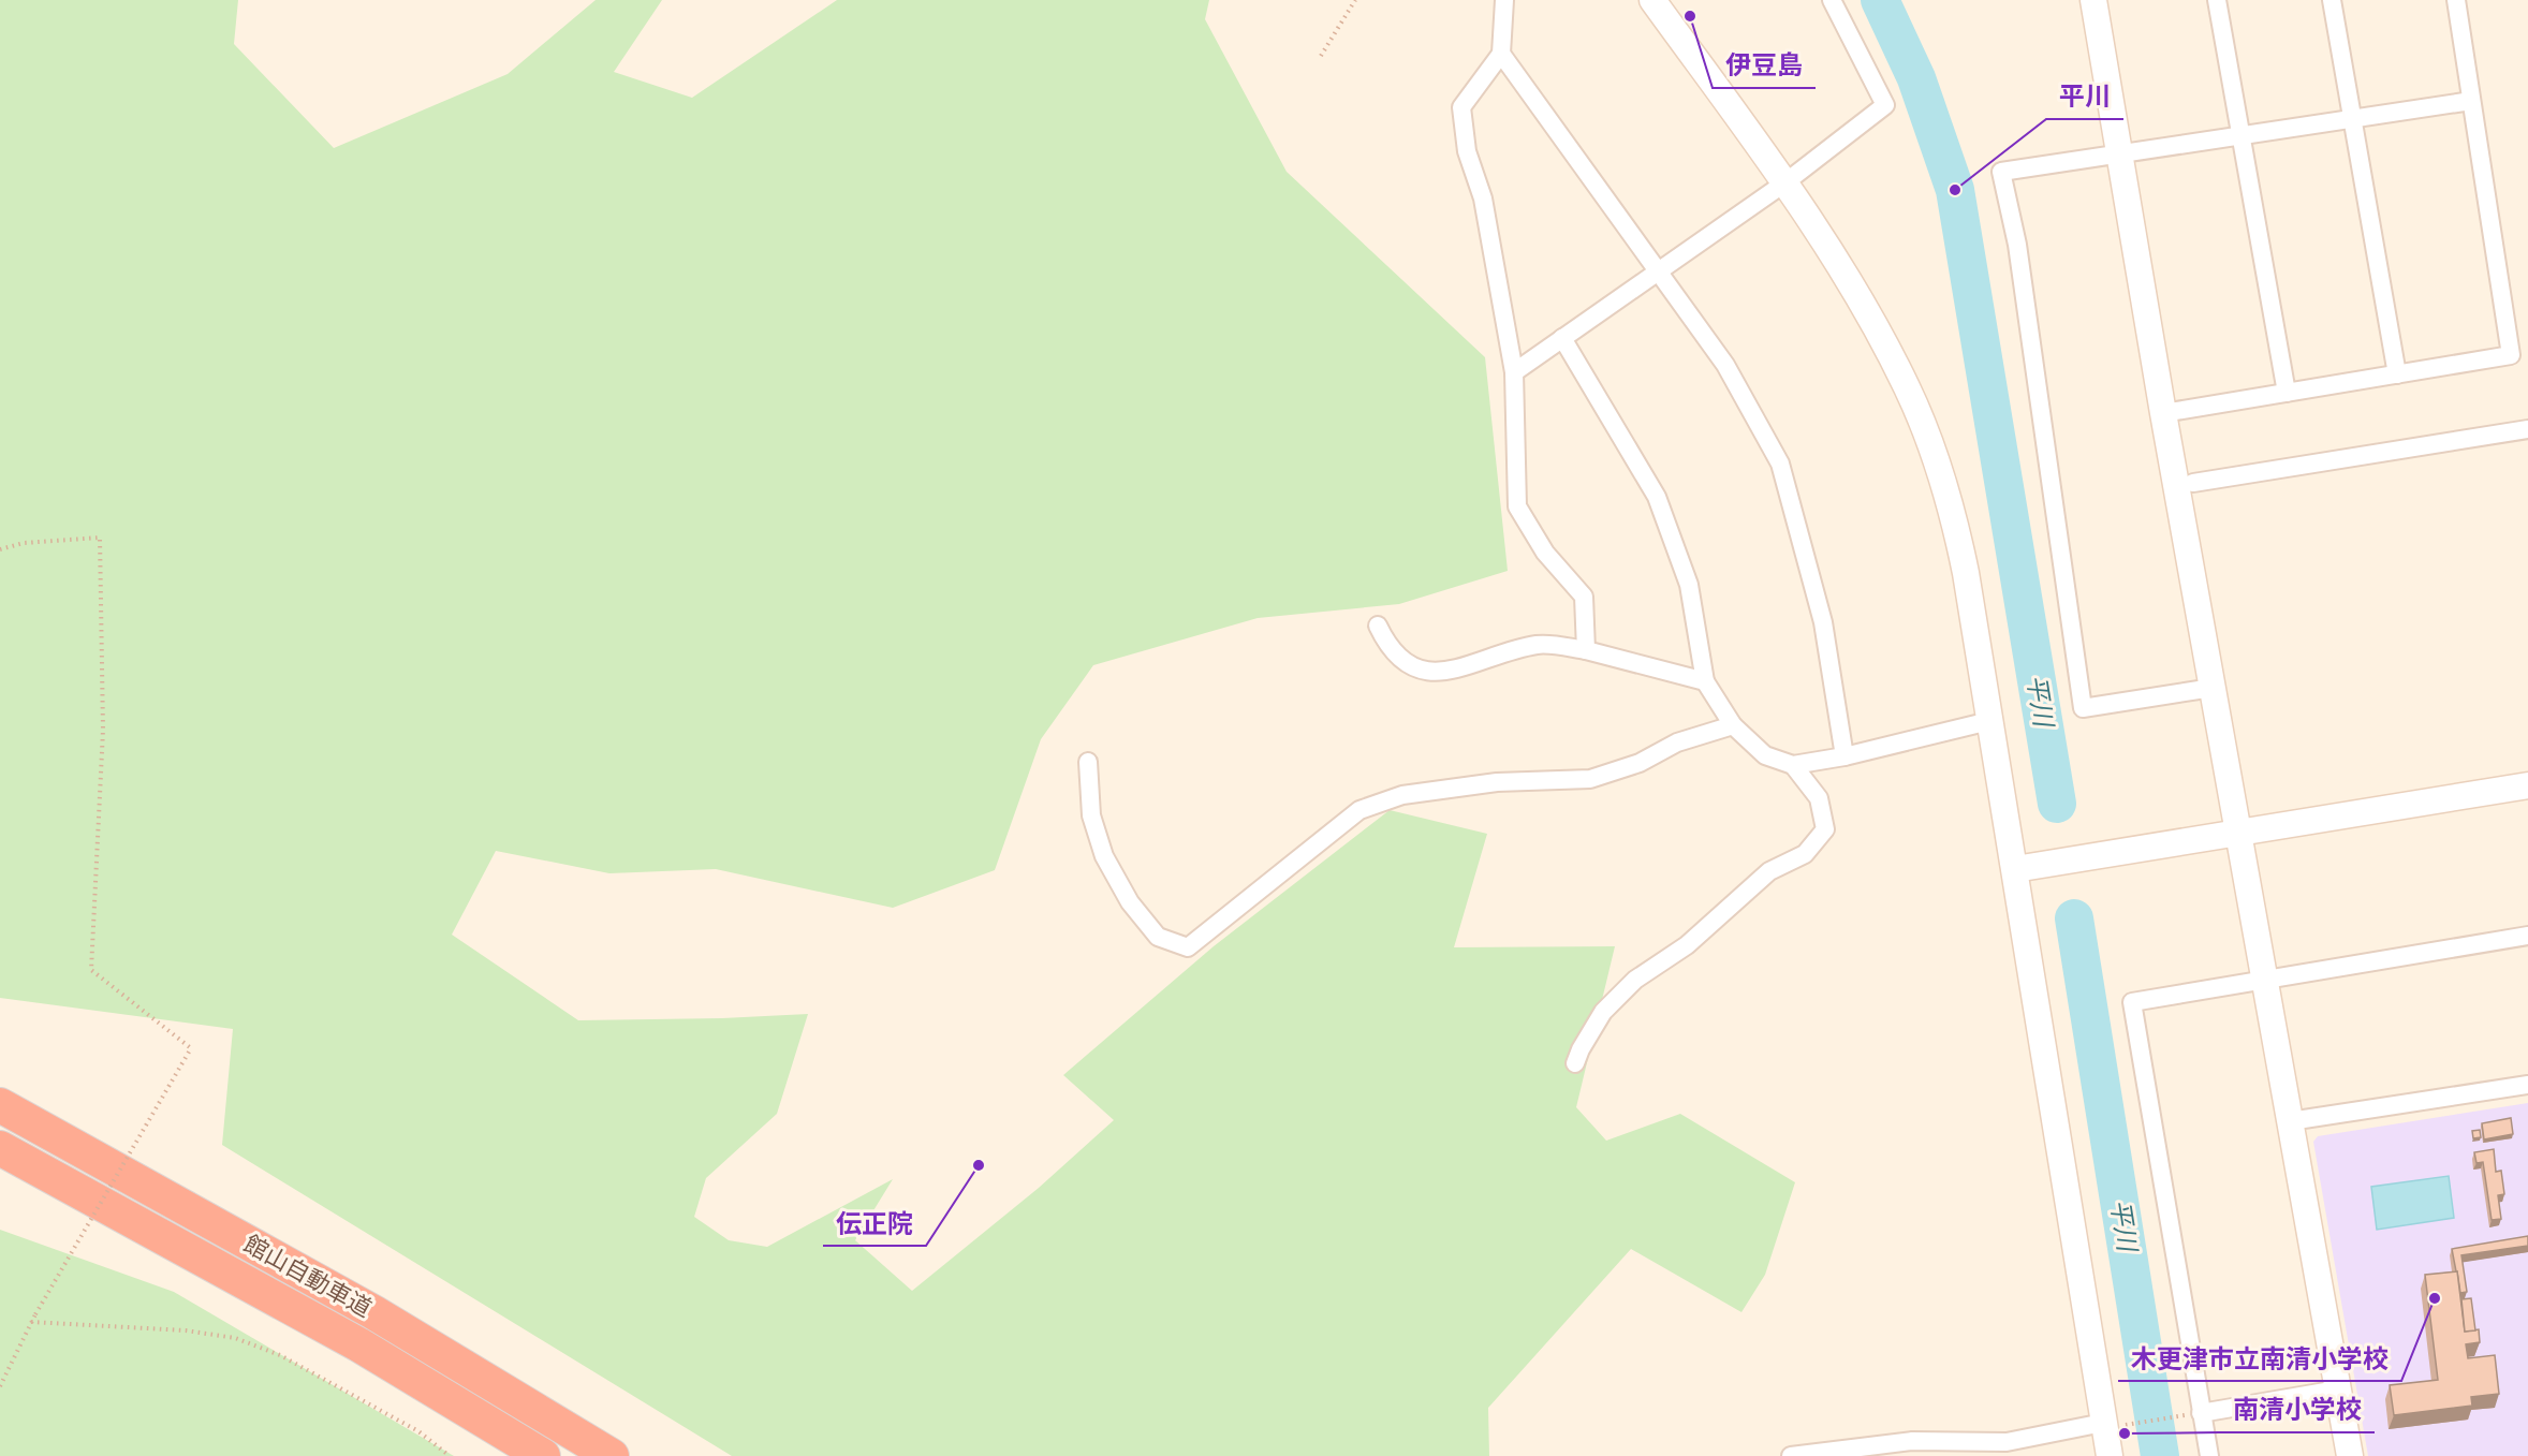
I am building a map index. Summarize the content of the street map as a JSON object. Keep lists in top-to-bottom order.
{
  "streets": {
    "highway": ["館山自動車道"]
  },
  "water": ["平川"],
  "places": [
    "伊豆島",
    "平川",
    "伝正院",
    "木更津市立南清小学校",
    "南清小学校"
  ]
}
